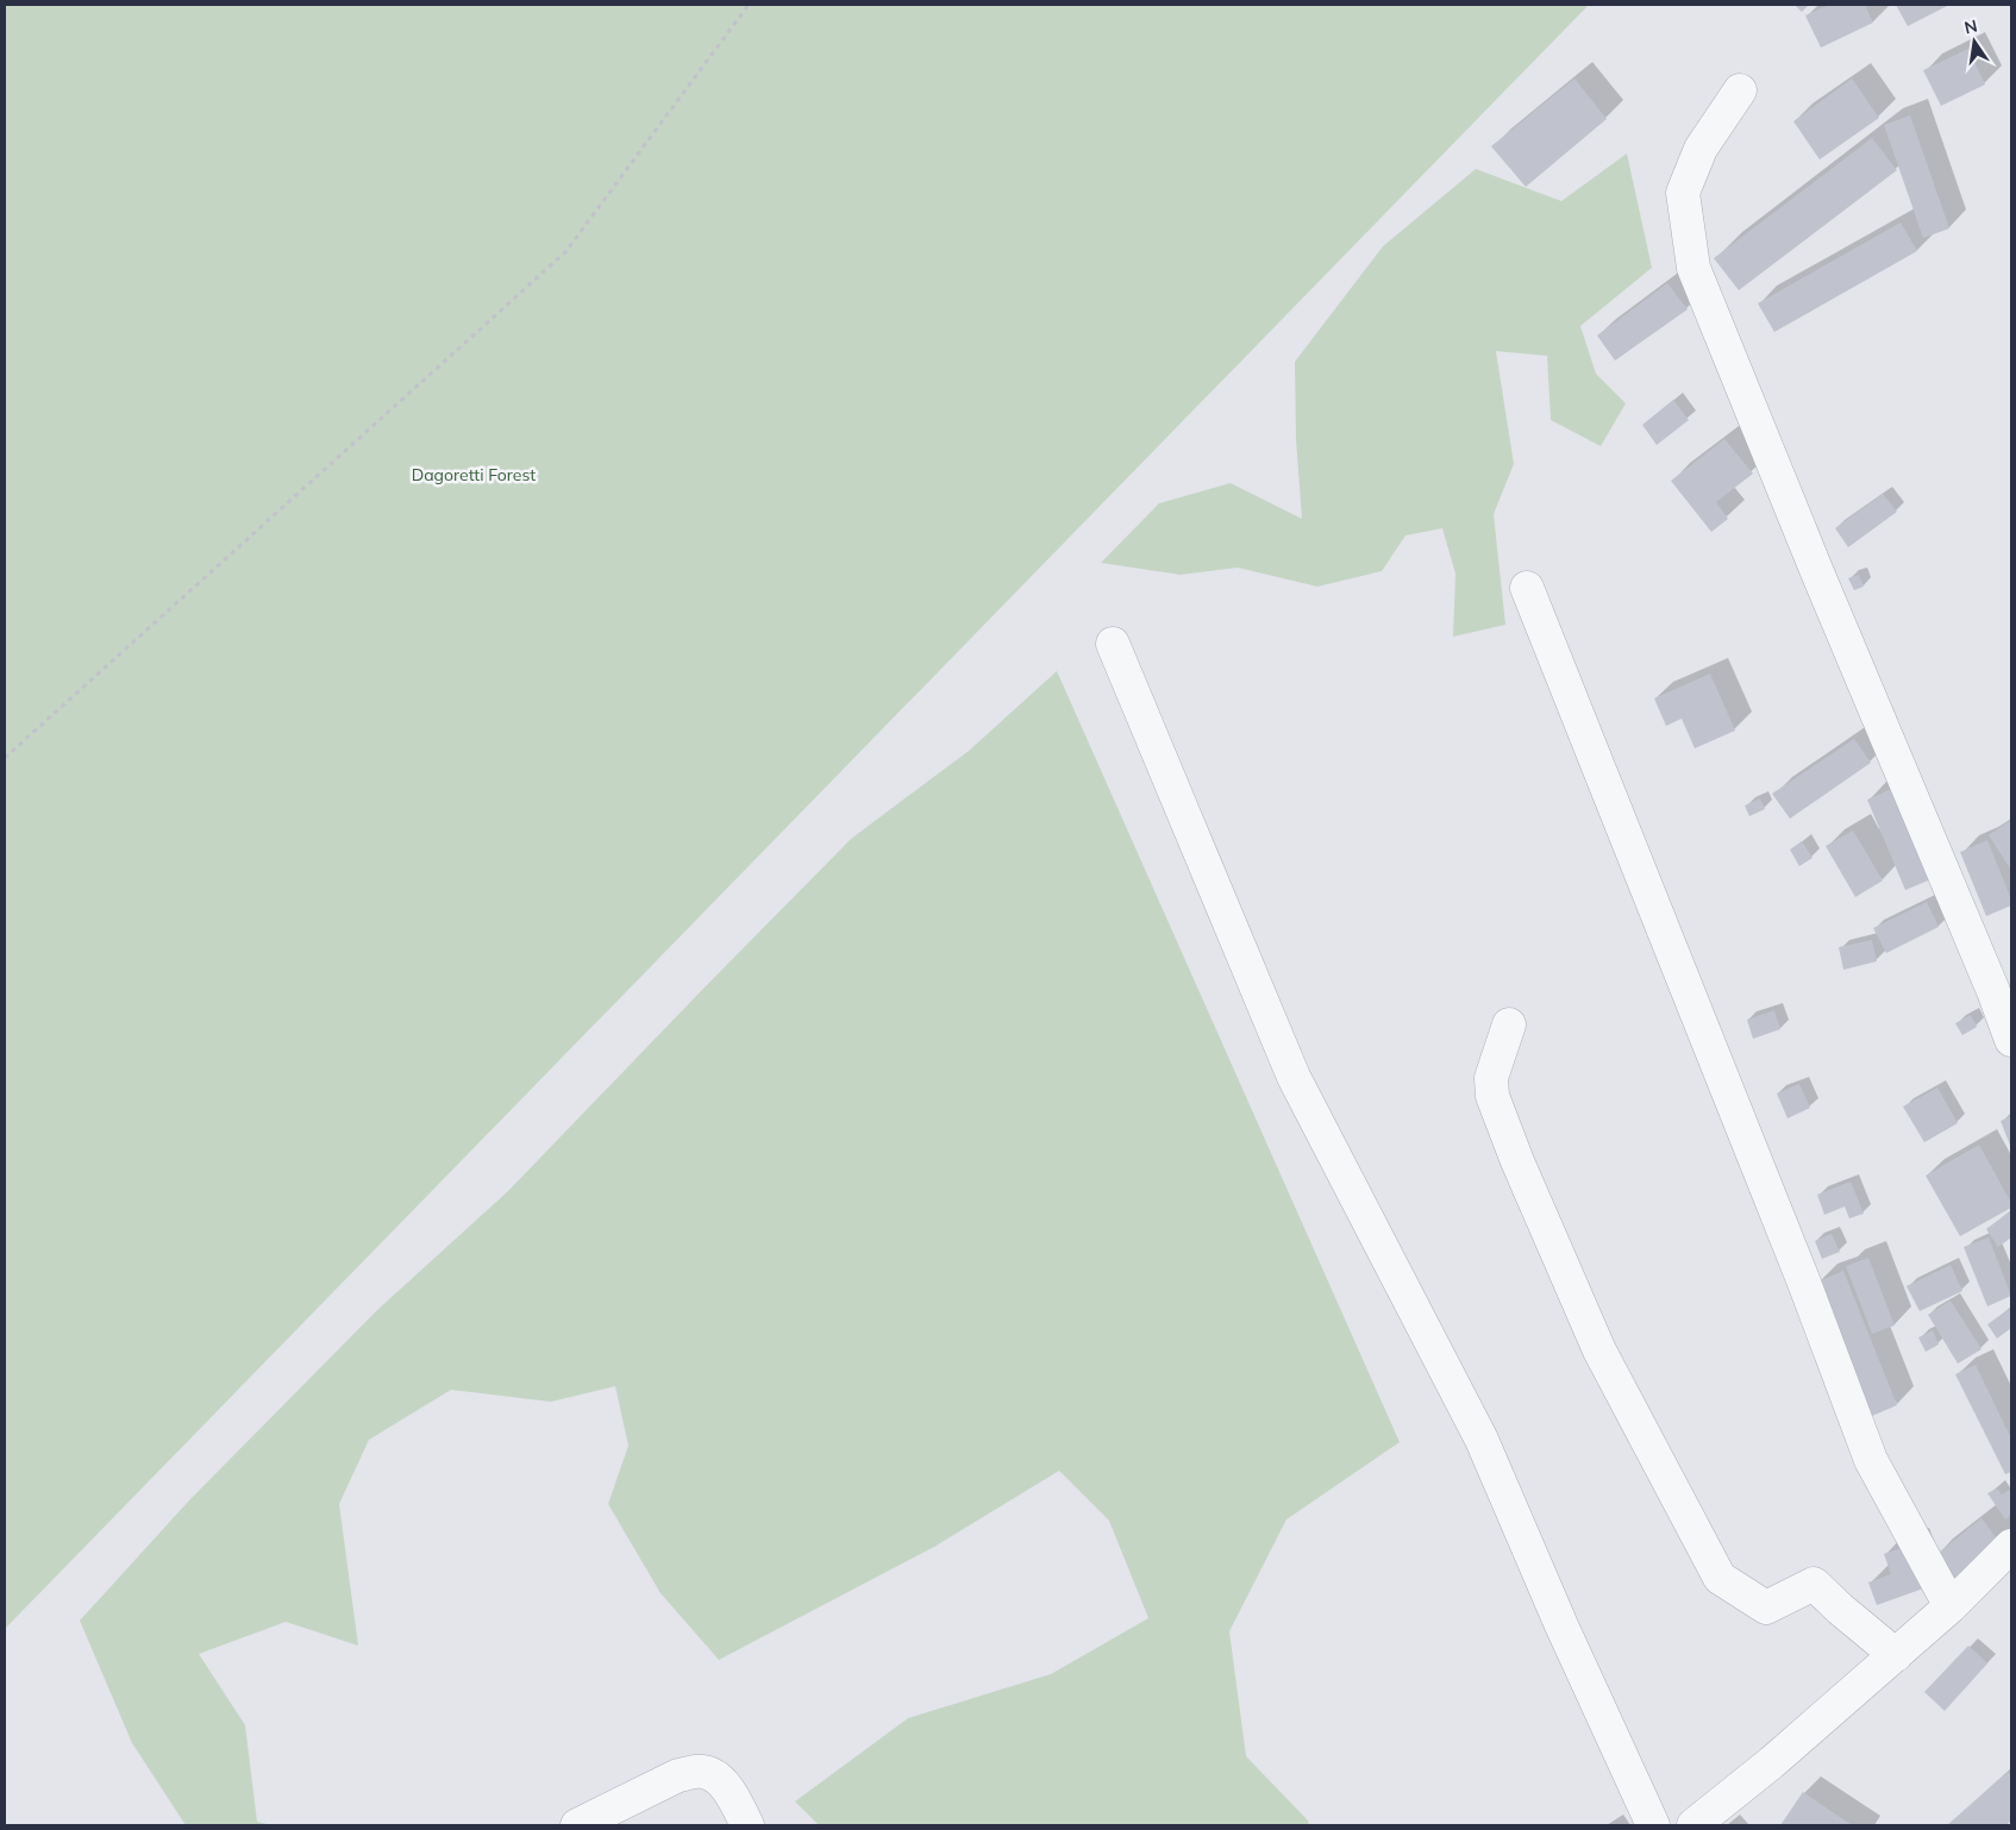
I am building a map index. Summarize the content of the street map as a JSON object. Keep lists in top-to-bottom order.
{
  "parks": ["Dagoretti Forest"],
  "north": "top"
}
